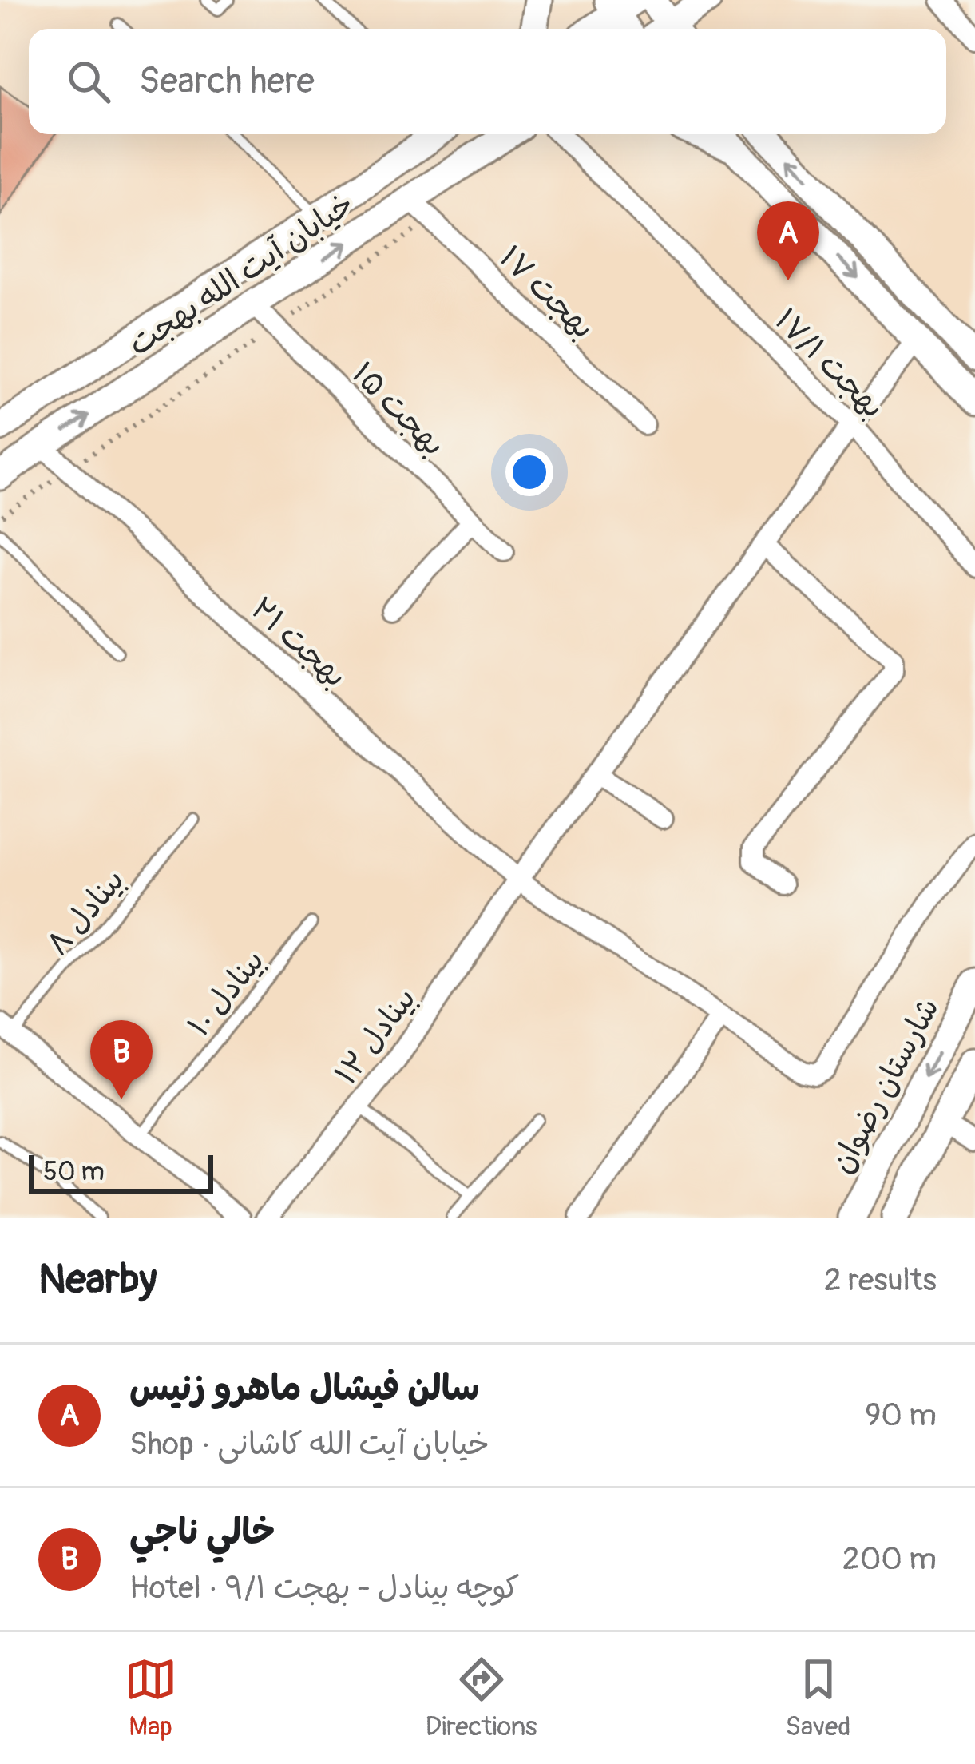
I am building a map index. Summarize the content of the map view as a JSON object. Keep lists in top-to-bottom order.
{
  "streets": {
    "main road": ["خیابان آیت الله بهجت", "شارستان رضوان"],
    "street": [
      "بهجت ۱۷",
      "بهجت ۱۷/۱",
      "بهجت ۱۵",
      "بهجت ۲۱",
      "بینادل ۱۲"
    ],
    "lane": ["بینادل ۸", "بینادل ۱۰"]
  },
  "crossings": [
    ["خیابان آیت الله بهجت", "بهجت ۱۷"],
    ["خیابان آیت الله بهجت", "بهجت ۱۵"],
    ["خیابان آیت الله بهجت", "بهجت ۲۱"],
    ["بهجت ۱۷/۱", "بینادل ۱۲"],
    ["بهجت ۲۱", "بینادل ۱۲"]
  ],
  "scale_bar": "50 m",
  "page": {
    "search": "Search here",
    "pins": ["A", "B"],
    "scale": "50 m",
    "heading": ["Nearby", "2 results"],
    "list": [
      {
        "mark": "A",
        "name": "سالن فیشال ماهرو زنیس",
        "note": "Shop · خیابان آیت الله کاشانی",
        "value": "90 m"
      },
      {
        "mark": "B",
        "name": "خالي ناجي",
        "note": "Hotel · کوچه بینادل - بهجت ۹/۱",
        "value": "200 m"
      }
    ],
    "nav": ["Map", "Directions", "Saved"]
  }
}
